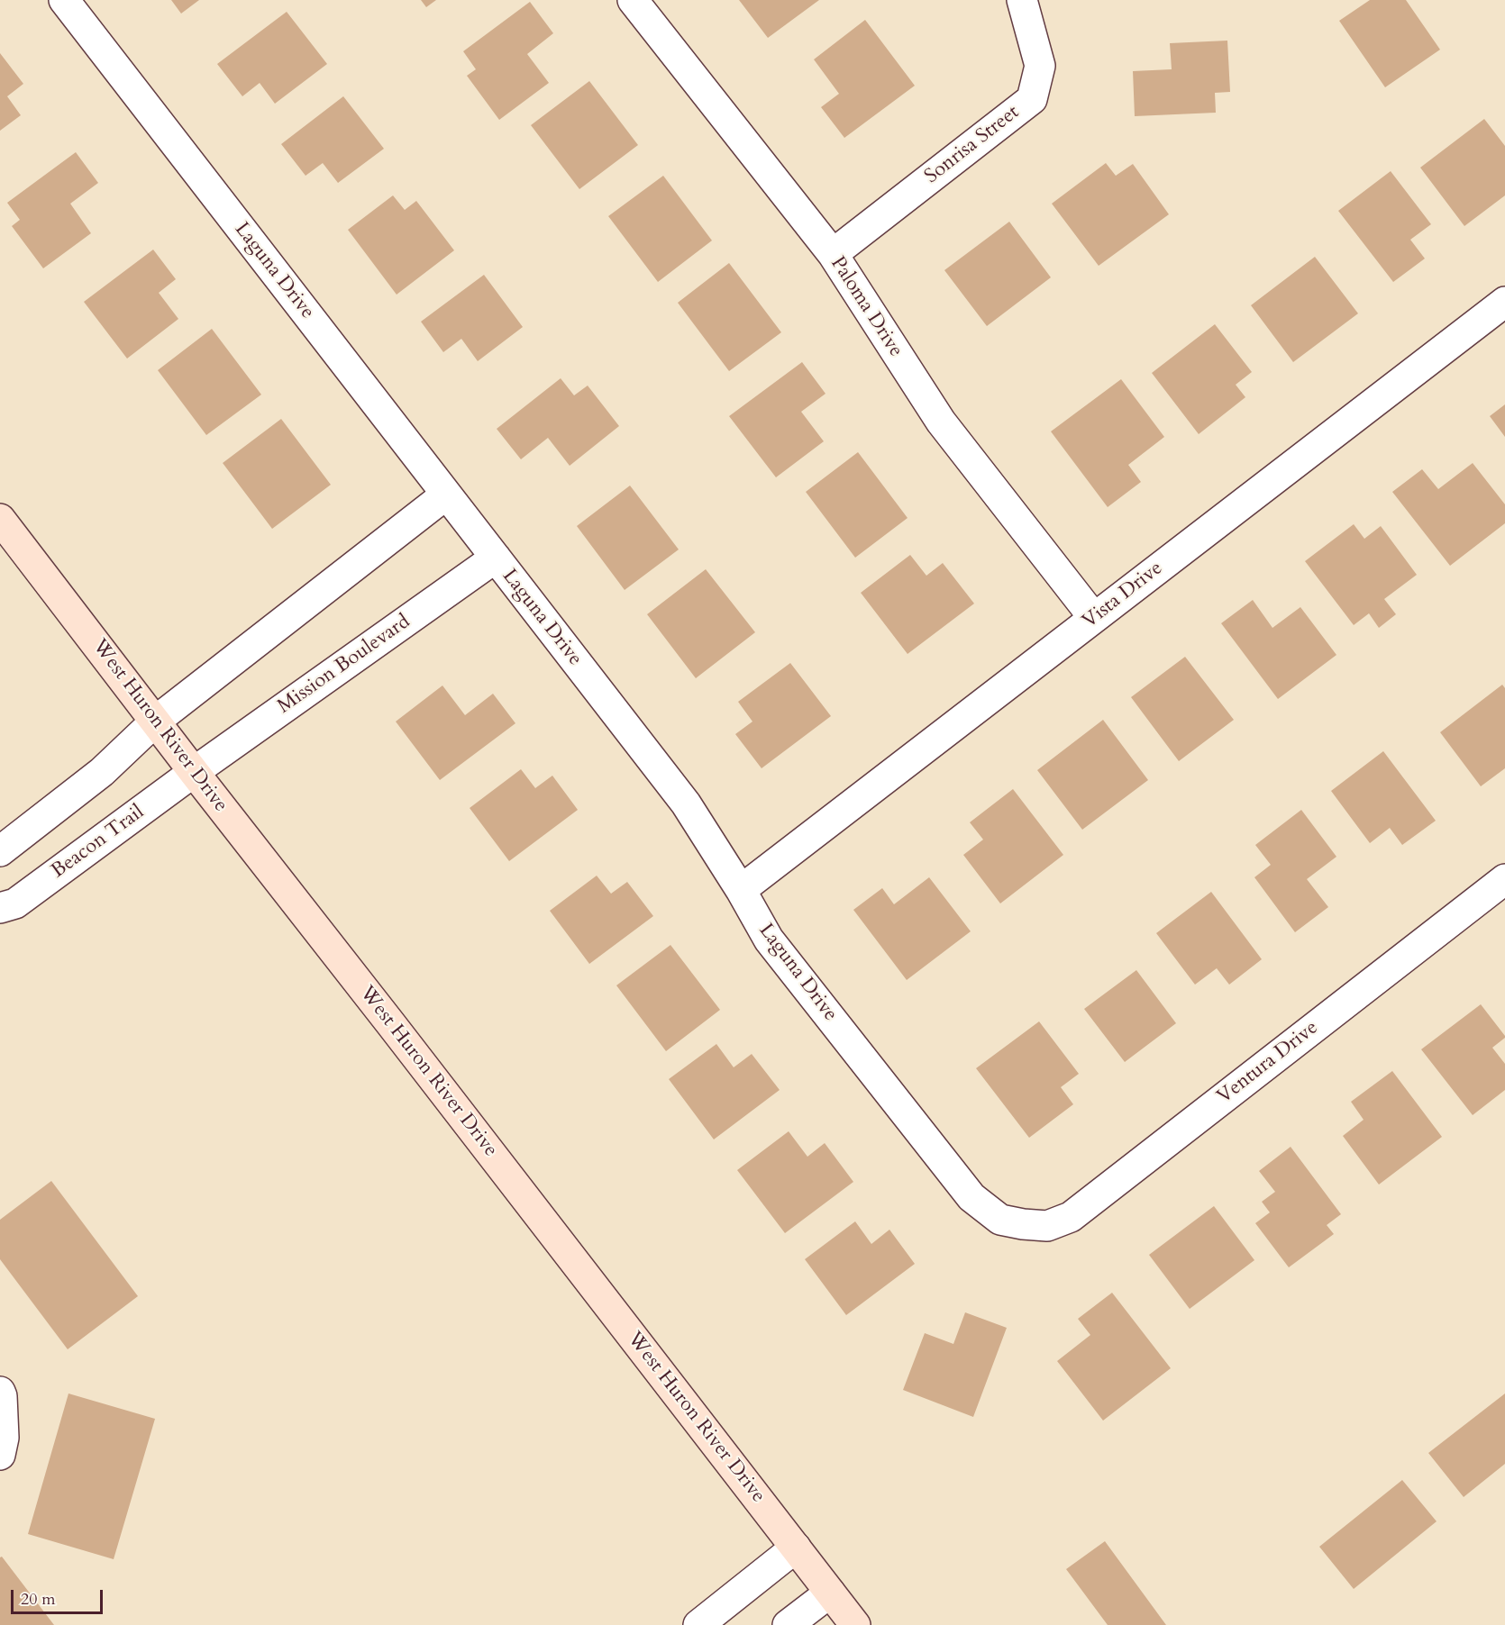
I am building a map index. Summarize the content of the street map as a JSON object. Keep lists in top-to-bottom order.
{
  "streets": {
    "main road": ["West Huron River Drive"],
    "street": [
      "Sonrisa Street",
      "Laguna Drive",
      "Paloma Drive",
      "Vista Drive",
      "Mission Boulevard",
      "Beacon Trail",
      "Ventura Drive"
    ]
  },
  "crossings": [
    ["Sonrisa Street", "Paloma Drive"],
    ["Laguna Drive", "Vista Drive"],
    ["Laguna Drive", "Mission Boulevard"],
    ["Laguna Drive", "Ventura Drive"],
    ["Paloma Drive", "Vista Drive"],
    ["Mission Boulevard", "West Huron River Drive"],
    ["Mission Boulevard", "Beacon Trail"],
    ["West Huron River Drive", "Beacon Trail"]
  ],
  "scale_bar": "20 m"
}
